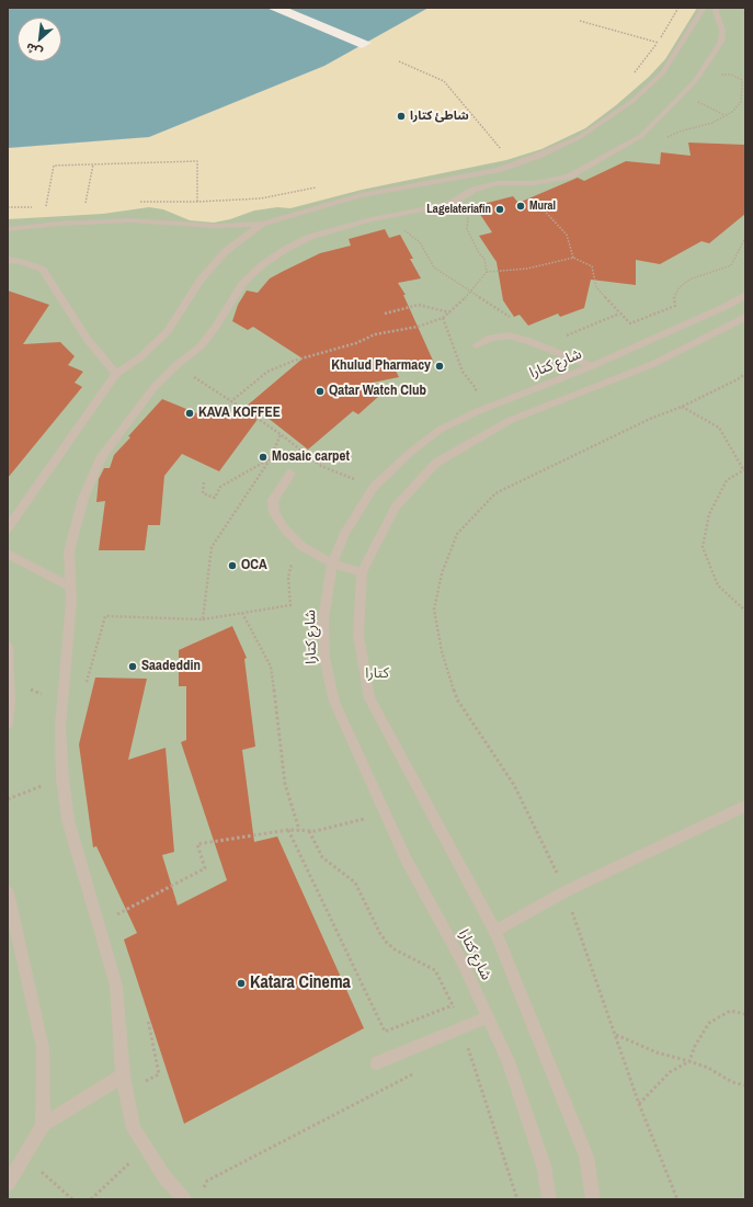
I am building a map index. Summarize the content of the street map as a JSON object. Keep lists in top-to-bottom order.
{
  "streets": {
    "street": ["شارع كتارا"]
  },
  "parks": ["كتارا"],
  "places": [
    "شاطئ كتارا",
    "Mural",
    "Lagelateriafin",
    "Khulud Pharmacy",
    "Qatar Watch Club",
    "KAVA KOFFEE",
    "Mosaic carpet",
    "OCA",
    "Saadeddin",
    "Katara Cinema"
  ],
  "north": "bottom left"
}
